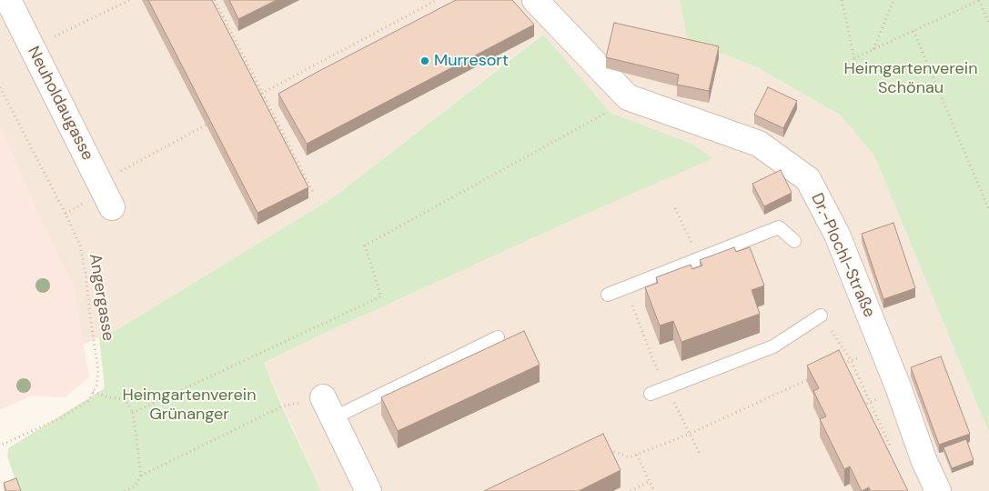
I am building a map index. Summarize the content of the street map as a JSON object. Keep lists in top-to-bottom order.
{
  "streets": {
    "street": ["Neuholdaugasse", "Dr.-Plochl-Straße"],
    "path": ["Angergasse"]
  },
  "parks": ["Heimgartenverein Schönau", "Heimgartenverein Grünanger"],
  "places": ["Murresort"]
}
